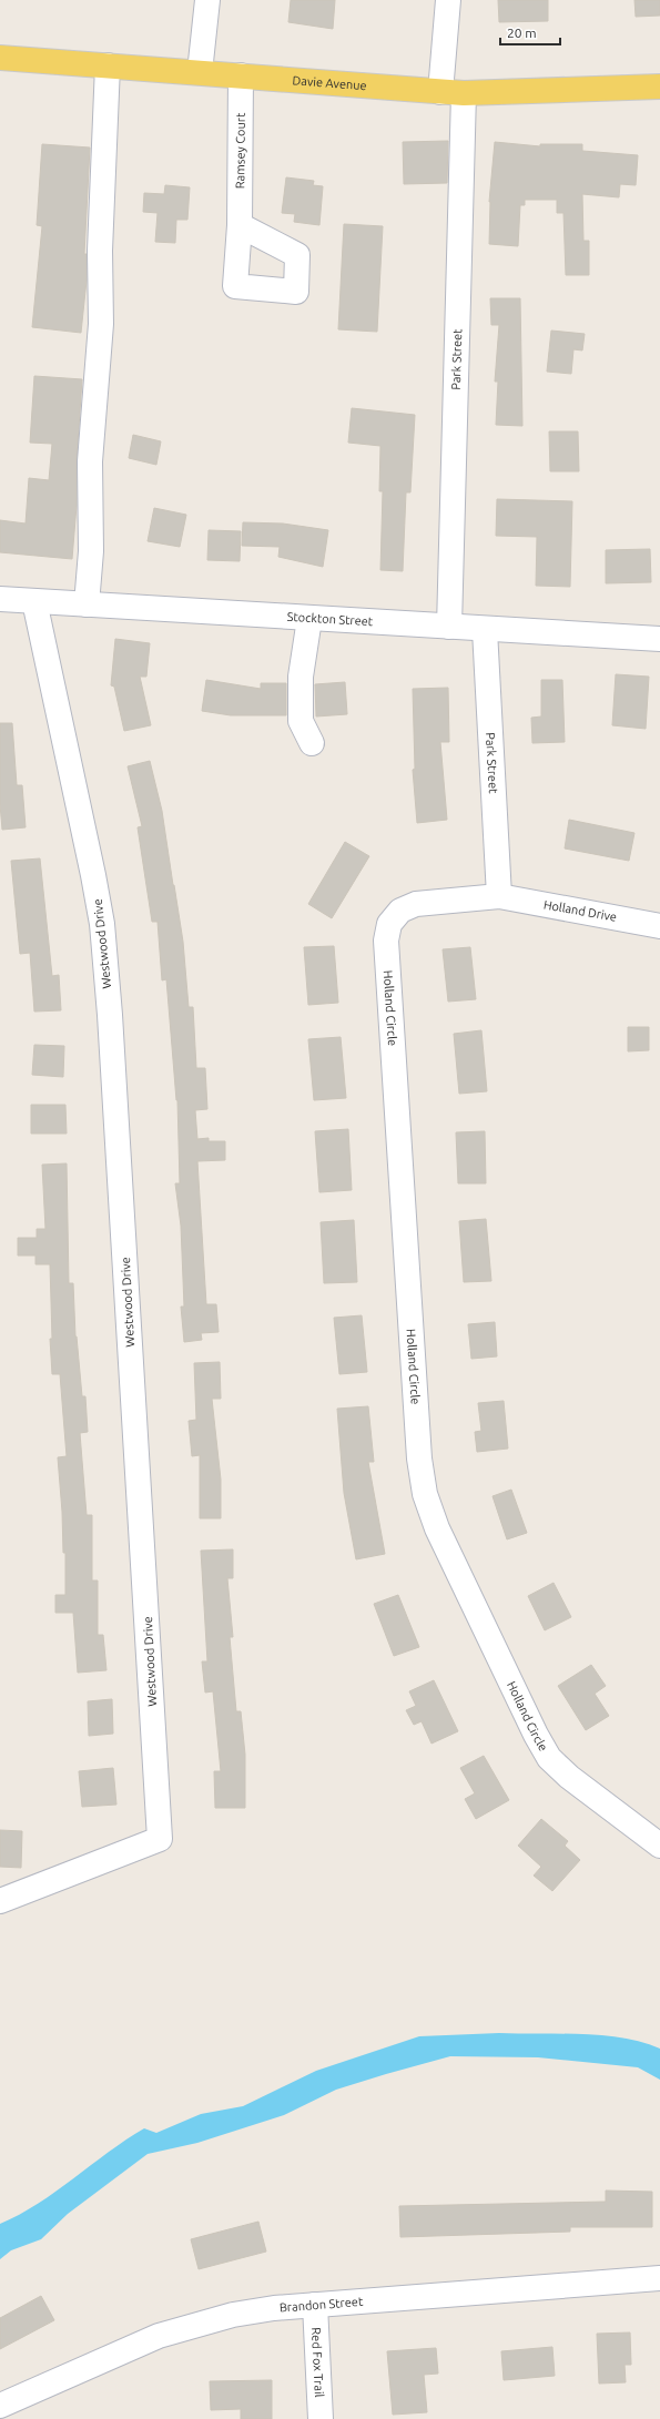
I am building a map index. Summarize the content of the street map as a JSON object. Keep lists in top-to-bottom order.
{
  "streets": {
    "main road": ["Davie Avenue"],
    "street": [
      "Ramsey Court",
      "Park Street",
      "Stockton Street",
      "Holland Drive",
      "Westwood Drive",
      "Holland Circle",
      "Brandon Street",
      "Red Fox Trail"
    ]
  },
  "crossings": [
    ["Davie Avenue", "Ramsey Court"],
    ["Davie Avenue", "Park Street"],
    ["Park Street", "Stockton Street"],
    ["Park Street", "Holland Drive"],
    ["Park Street", "Holland Circle"],
    ["Stockton Street", "Westwood Drive"],
    ["Holland Drive", "Holland Circle"],
    ["Brandon Street", "Red Fox Trail"]
  ],
  "scale_bar": "20 m"
}
